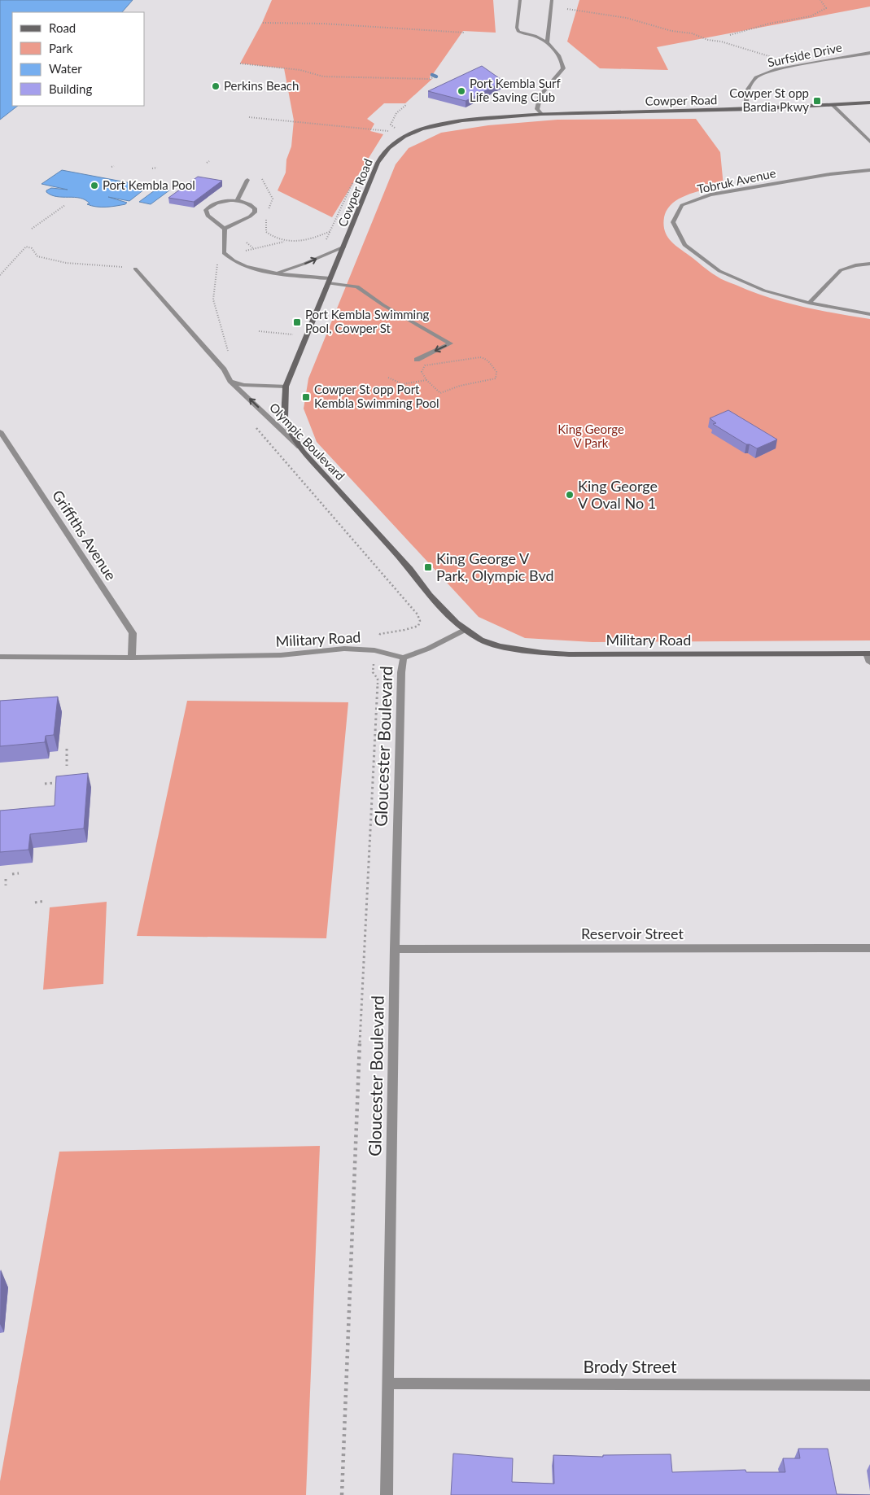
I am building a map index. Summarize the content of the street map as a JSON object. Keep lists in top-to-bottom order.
{
  "streets": {
    "main road": ["Cowper Road", "Olympic Boulevard", "Military Road"],
    "street": [
      "Surfside Drive",
      "Tobruk Avenue",
      "Griffiths Avenue",
      "Gloucester Boulevard",
      "Reservoir Street",
      "Brody Street"
    ]
  },
  "crossings": [
    ["Surfside Drive", "Cowper Road"],
    ["Cowper Road", "Olympic Boulevard"],
    ["Olympic Boulevard", "Military Road"],
    ["Griffiths Avenue", "Military Road"],
    ["Military Road", "Gloucester Boulevard"],
    ["Gloucester Boulevard", "Reservoir Street"],
    ["Gloucester Boulevard", "Brody Street"]
  ],
  "parks": ["King George V Park"],
  "places": {
    "other": [
      "Perkins Beach",
      "Port Kembla Surf Life Saving Club",
      "Port Kembla Pool",
      "King George V Oval No 1"
    ],
    "transit": [
      "Cowper St opp Bardia Pkwy",
      "Port Kembla Swimming Pool, Cowper St",
      "Cowper St opp Port Kembla Swimming Pool",
      "King George V Park, Olympic Bvd"
    ]
  },
  "legend": [
    "Road",
    "Park",
    "Water",
    "Building"
  ]
}
